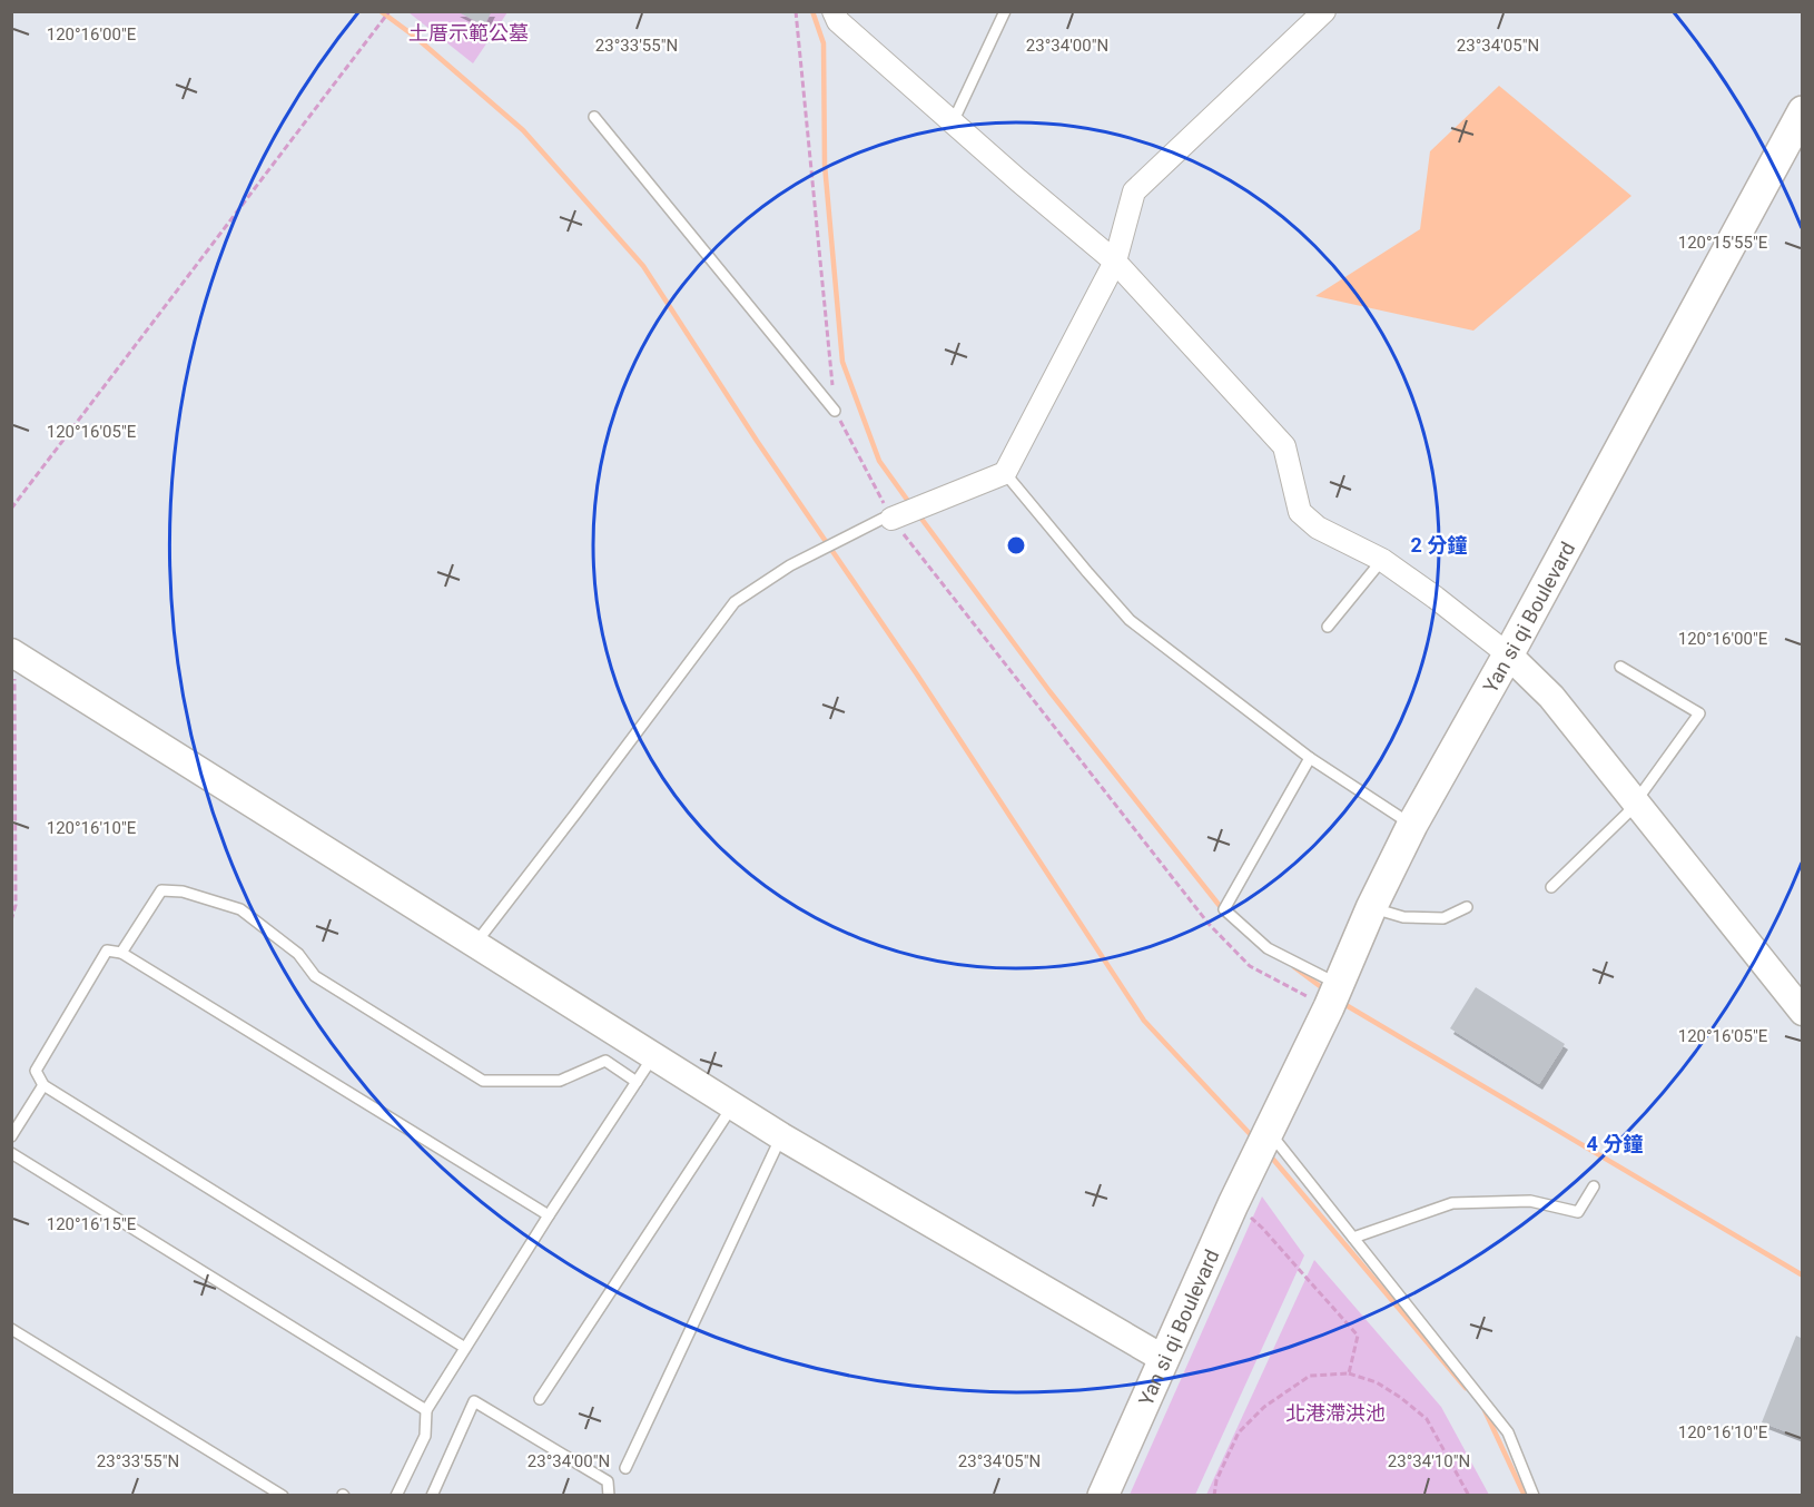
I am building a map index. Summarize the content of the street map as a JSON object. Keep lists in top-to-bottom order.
{
  "streets": {
    "main road": ["Yan si qi Boulevard"]
  },
  "parks": ["土厝示範公墓", "北港滯洪池"],
  "coordinates": [
    "120°16'00\"E",
    "23°33'55\"N",
    "23°34'00\"N",
    "23°34'05\"N",
    "120°15'55\"E",
    "120°16'05\"E",
    "120°16'10\"E",
    "120°16'15\"E",
    "23°34'10\"N"
  ],
  "rings": ["2 分鐘", "4 分鐘"]
}
